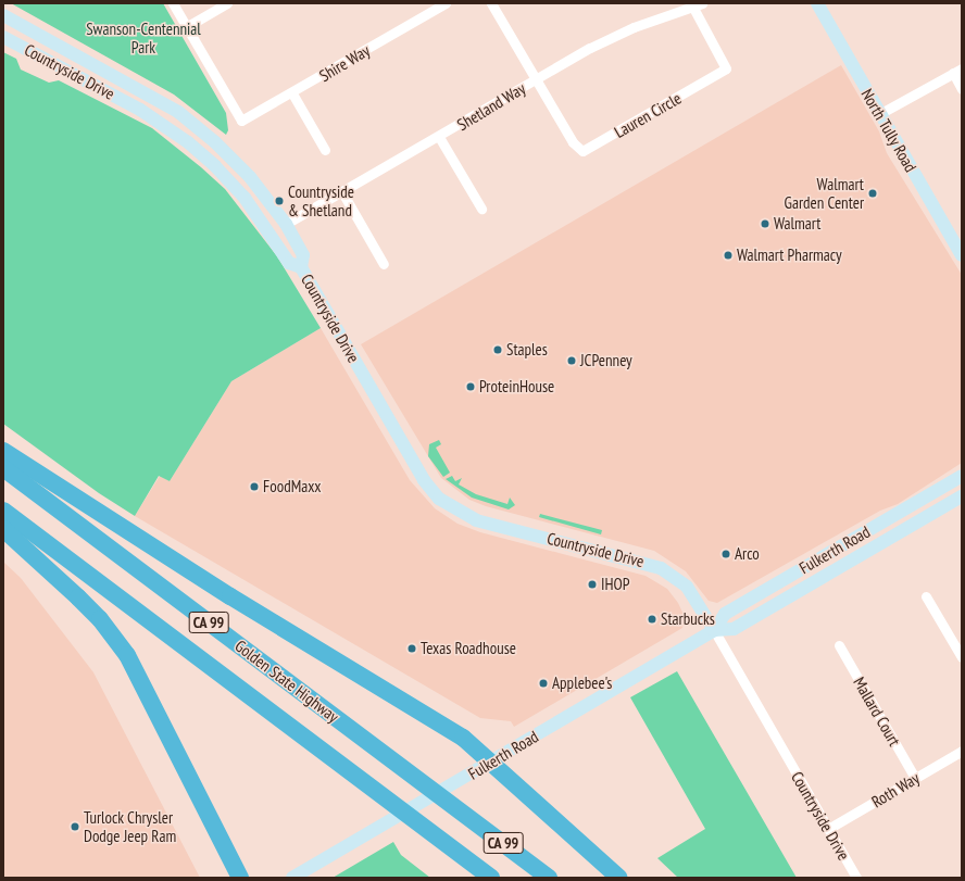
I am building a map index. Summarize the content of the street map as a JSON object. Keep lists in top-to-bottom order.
{
  "streets": {
    "highway": ["CA 99", "Golden State Highway"],
    "street": [
      "Shire Way",
      "Countryside Drive",
      "Shetland Way",
      "Lauren Circle",
      "North Tully Road",
      "Fulkerth Road",
      "Mallard Court",
      "Roth Way"
    ]
  },
  "crossings": [
    ["Countryside Drive", "Shetland Way"],
    ["Countryside Drive", "Fulkerth Road"],
    ["Countryside Drive", "Roth Way"],
    ["Shetland Way", "Lauren Circle"],
    ["Mallard Court", "Roth Way"]
  ],
  "parks": ["Swanson-Centennial Park"],
  "places": [
    "Walmart Garden Center",
    "Countryside & Shetland",
    "Walmart",
    "Walmart Pharmacy",
    "Staples",
    "JCPenney",
    "ProteinHouse",
    "FoodMaxx",
    "Arco",
    "IHOP",
    "Starbucks",
    "Texas Roadhouse",
    "Applebee's",
    "Turlock Chrysler Dodge Jeep Ram"
  ]
}
